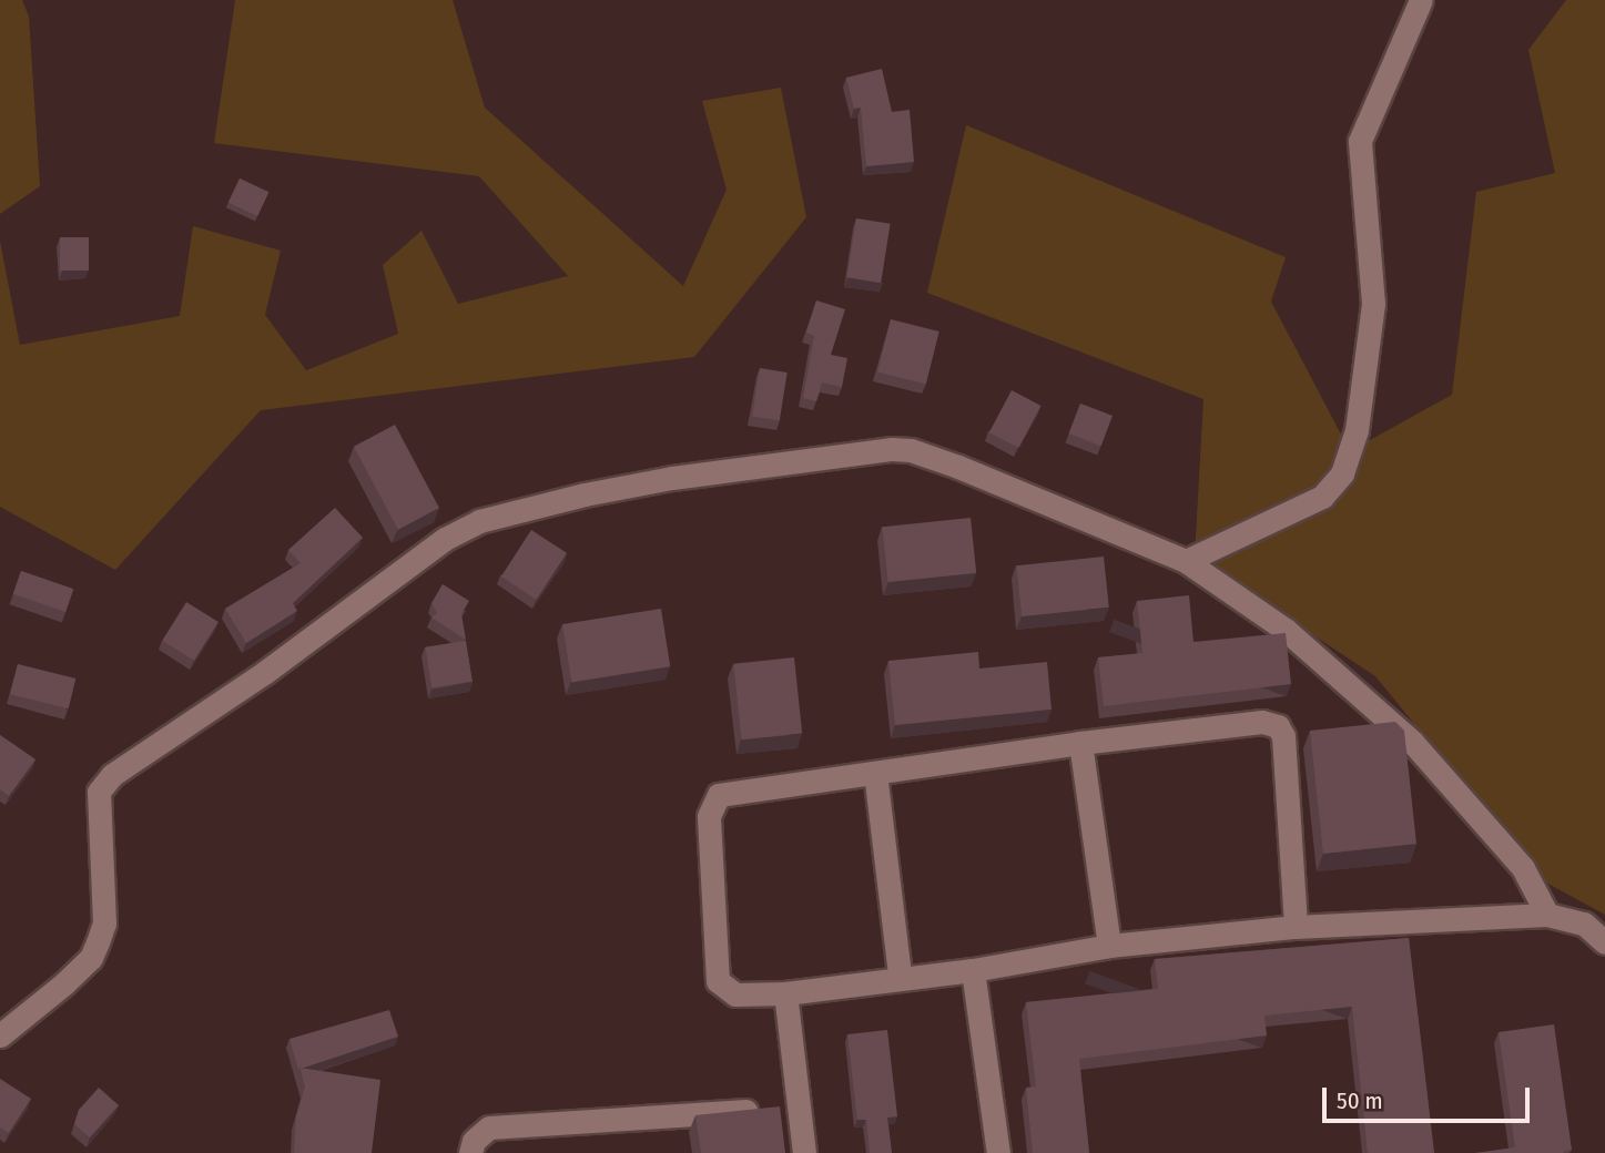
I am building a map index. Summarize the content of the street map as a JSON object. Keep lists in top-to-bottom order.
{
  "scale_bar": "50 m"
}
